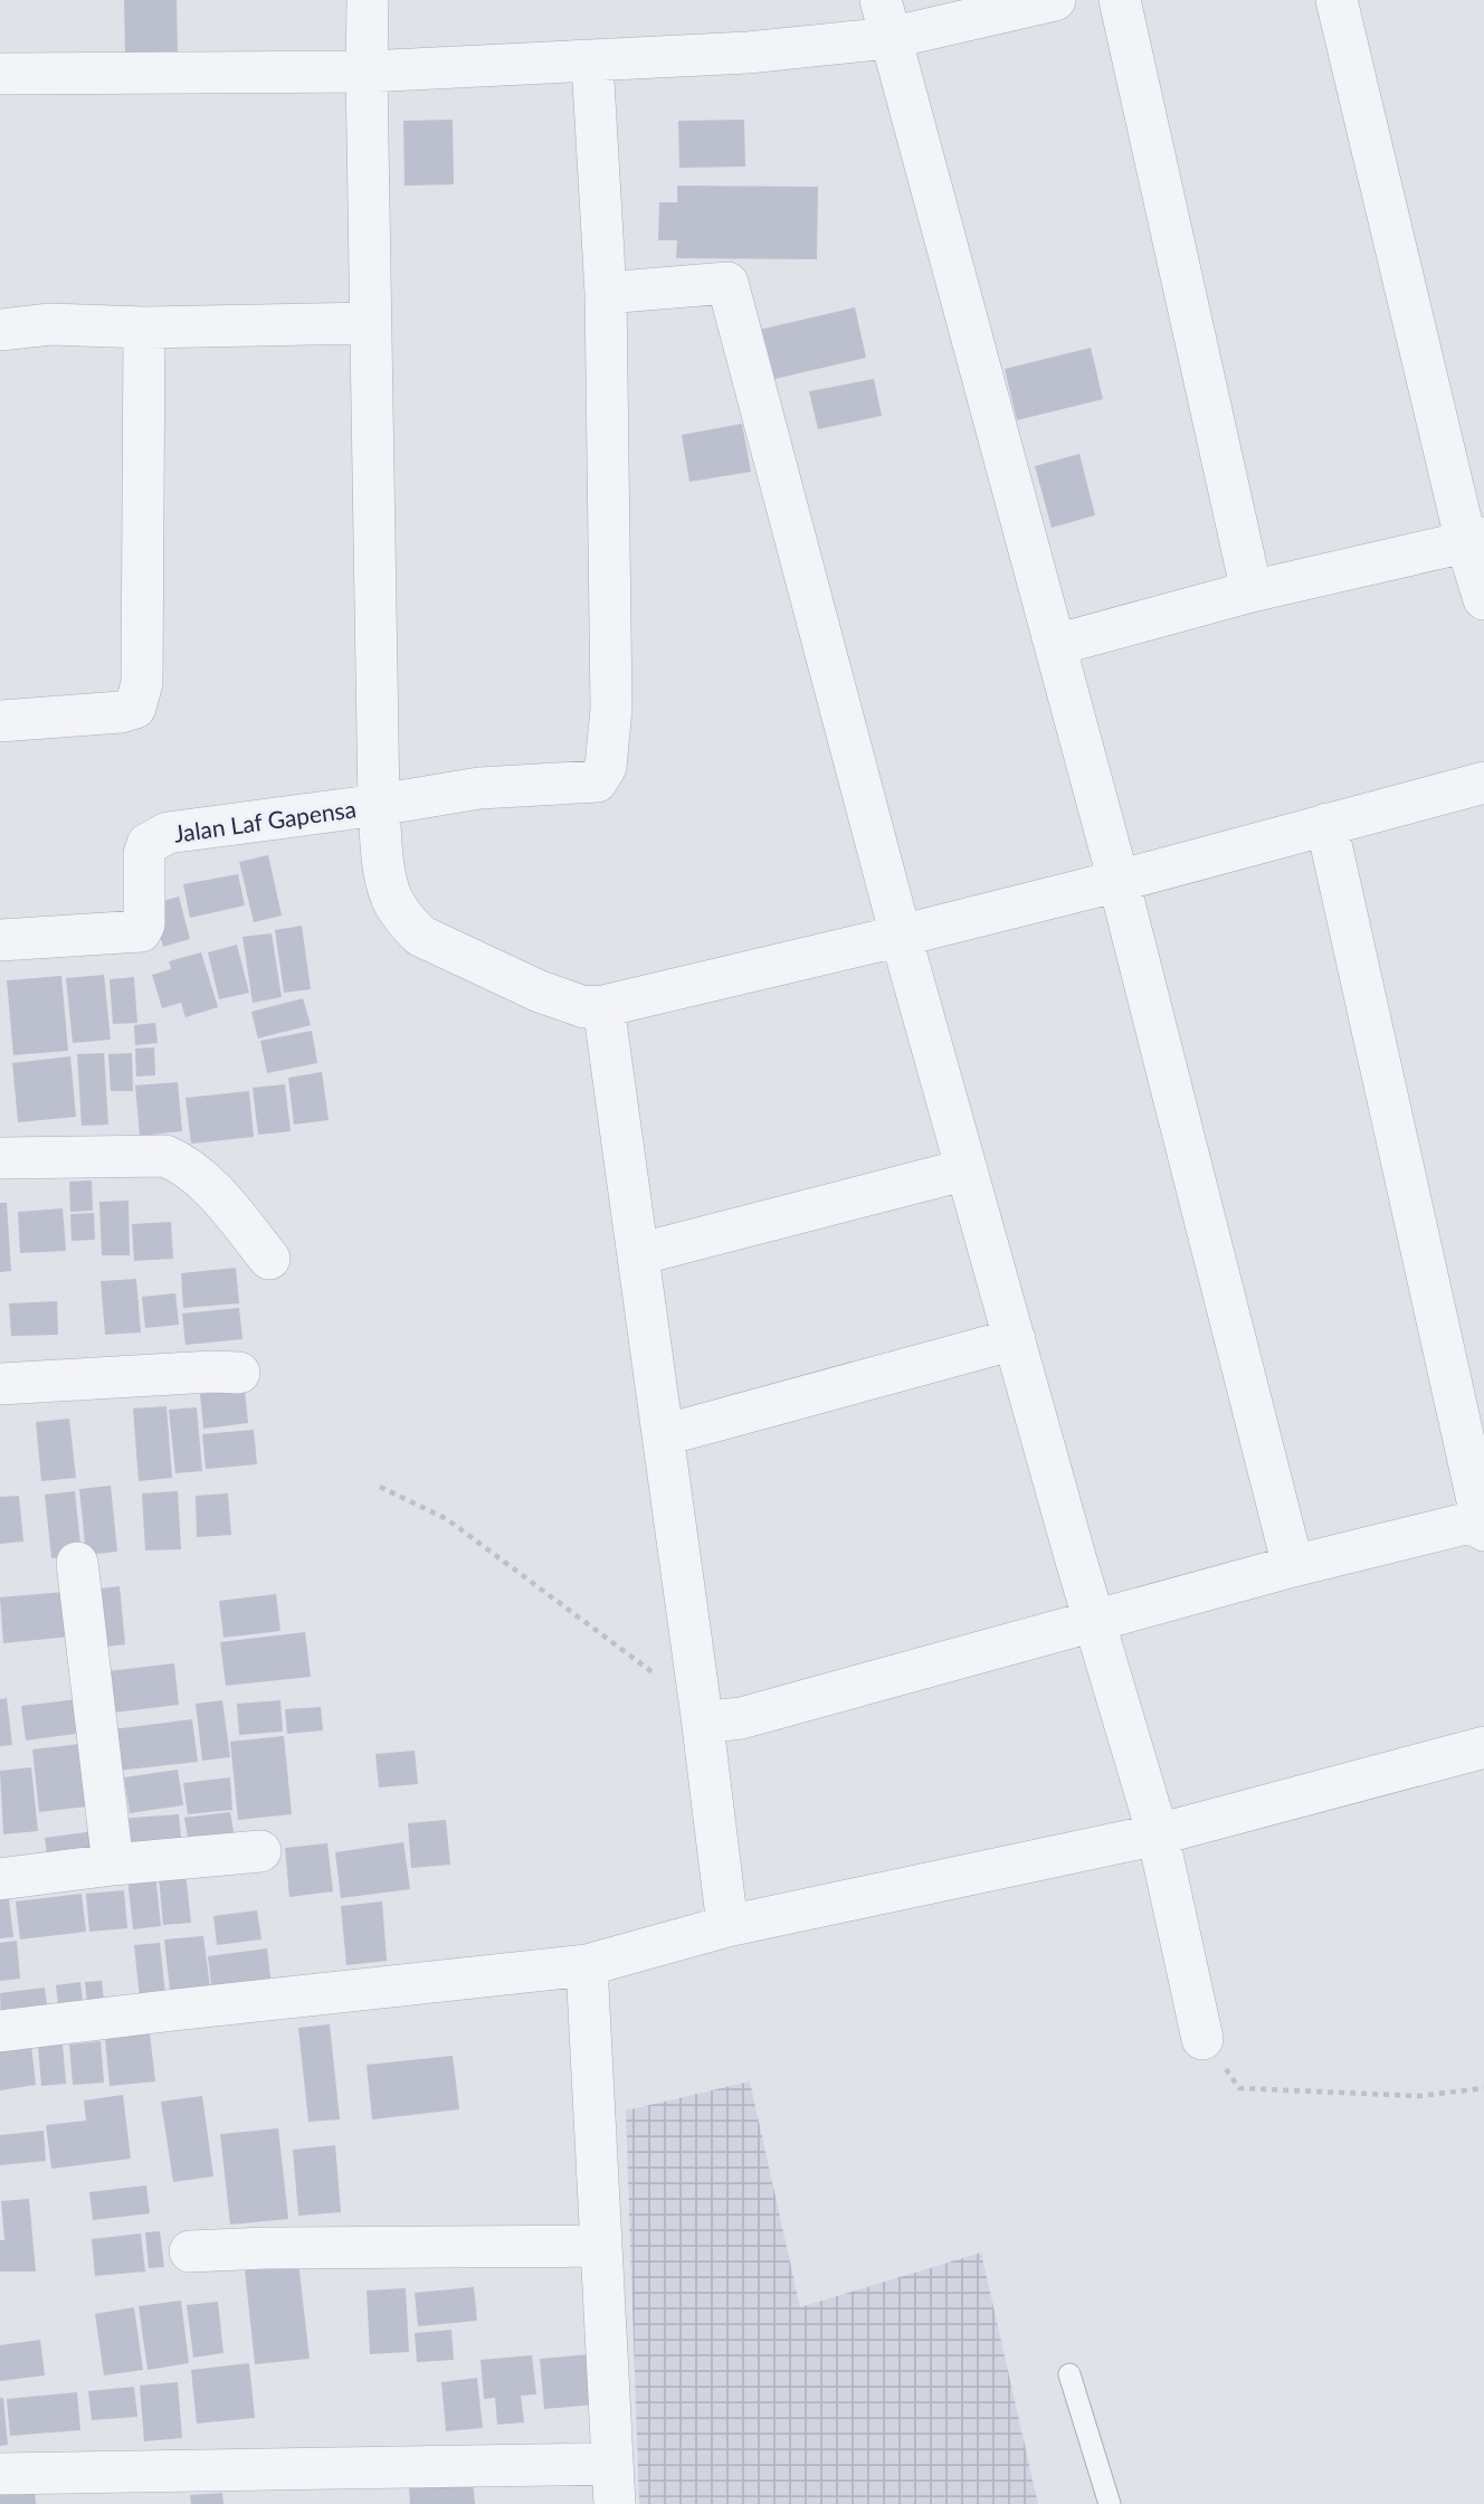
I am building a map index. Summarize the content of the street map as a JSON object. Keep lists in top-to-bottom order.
{
  "streets": {
    "street": ["Jalan Laf Gapensa"]
  }
}
